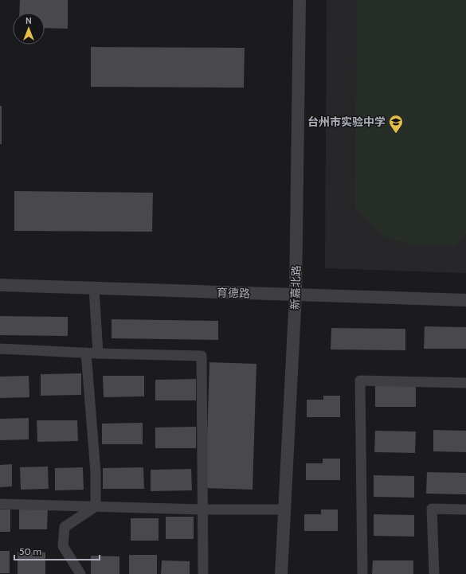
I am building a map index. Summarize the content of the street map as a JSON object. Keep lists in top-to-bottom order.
{
  "streets": {
    "street": ["新嘉北路", "育德路"]
  },
  "crossings": [
    ["新嘉北路", "育德路"]
  ],
  "places": {
    "school or university": ["台州市实验中学"]
  },
  "scale_bar": "50 m",
  "north": "top"
}
